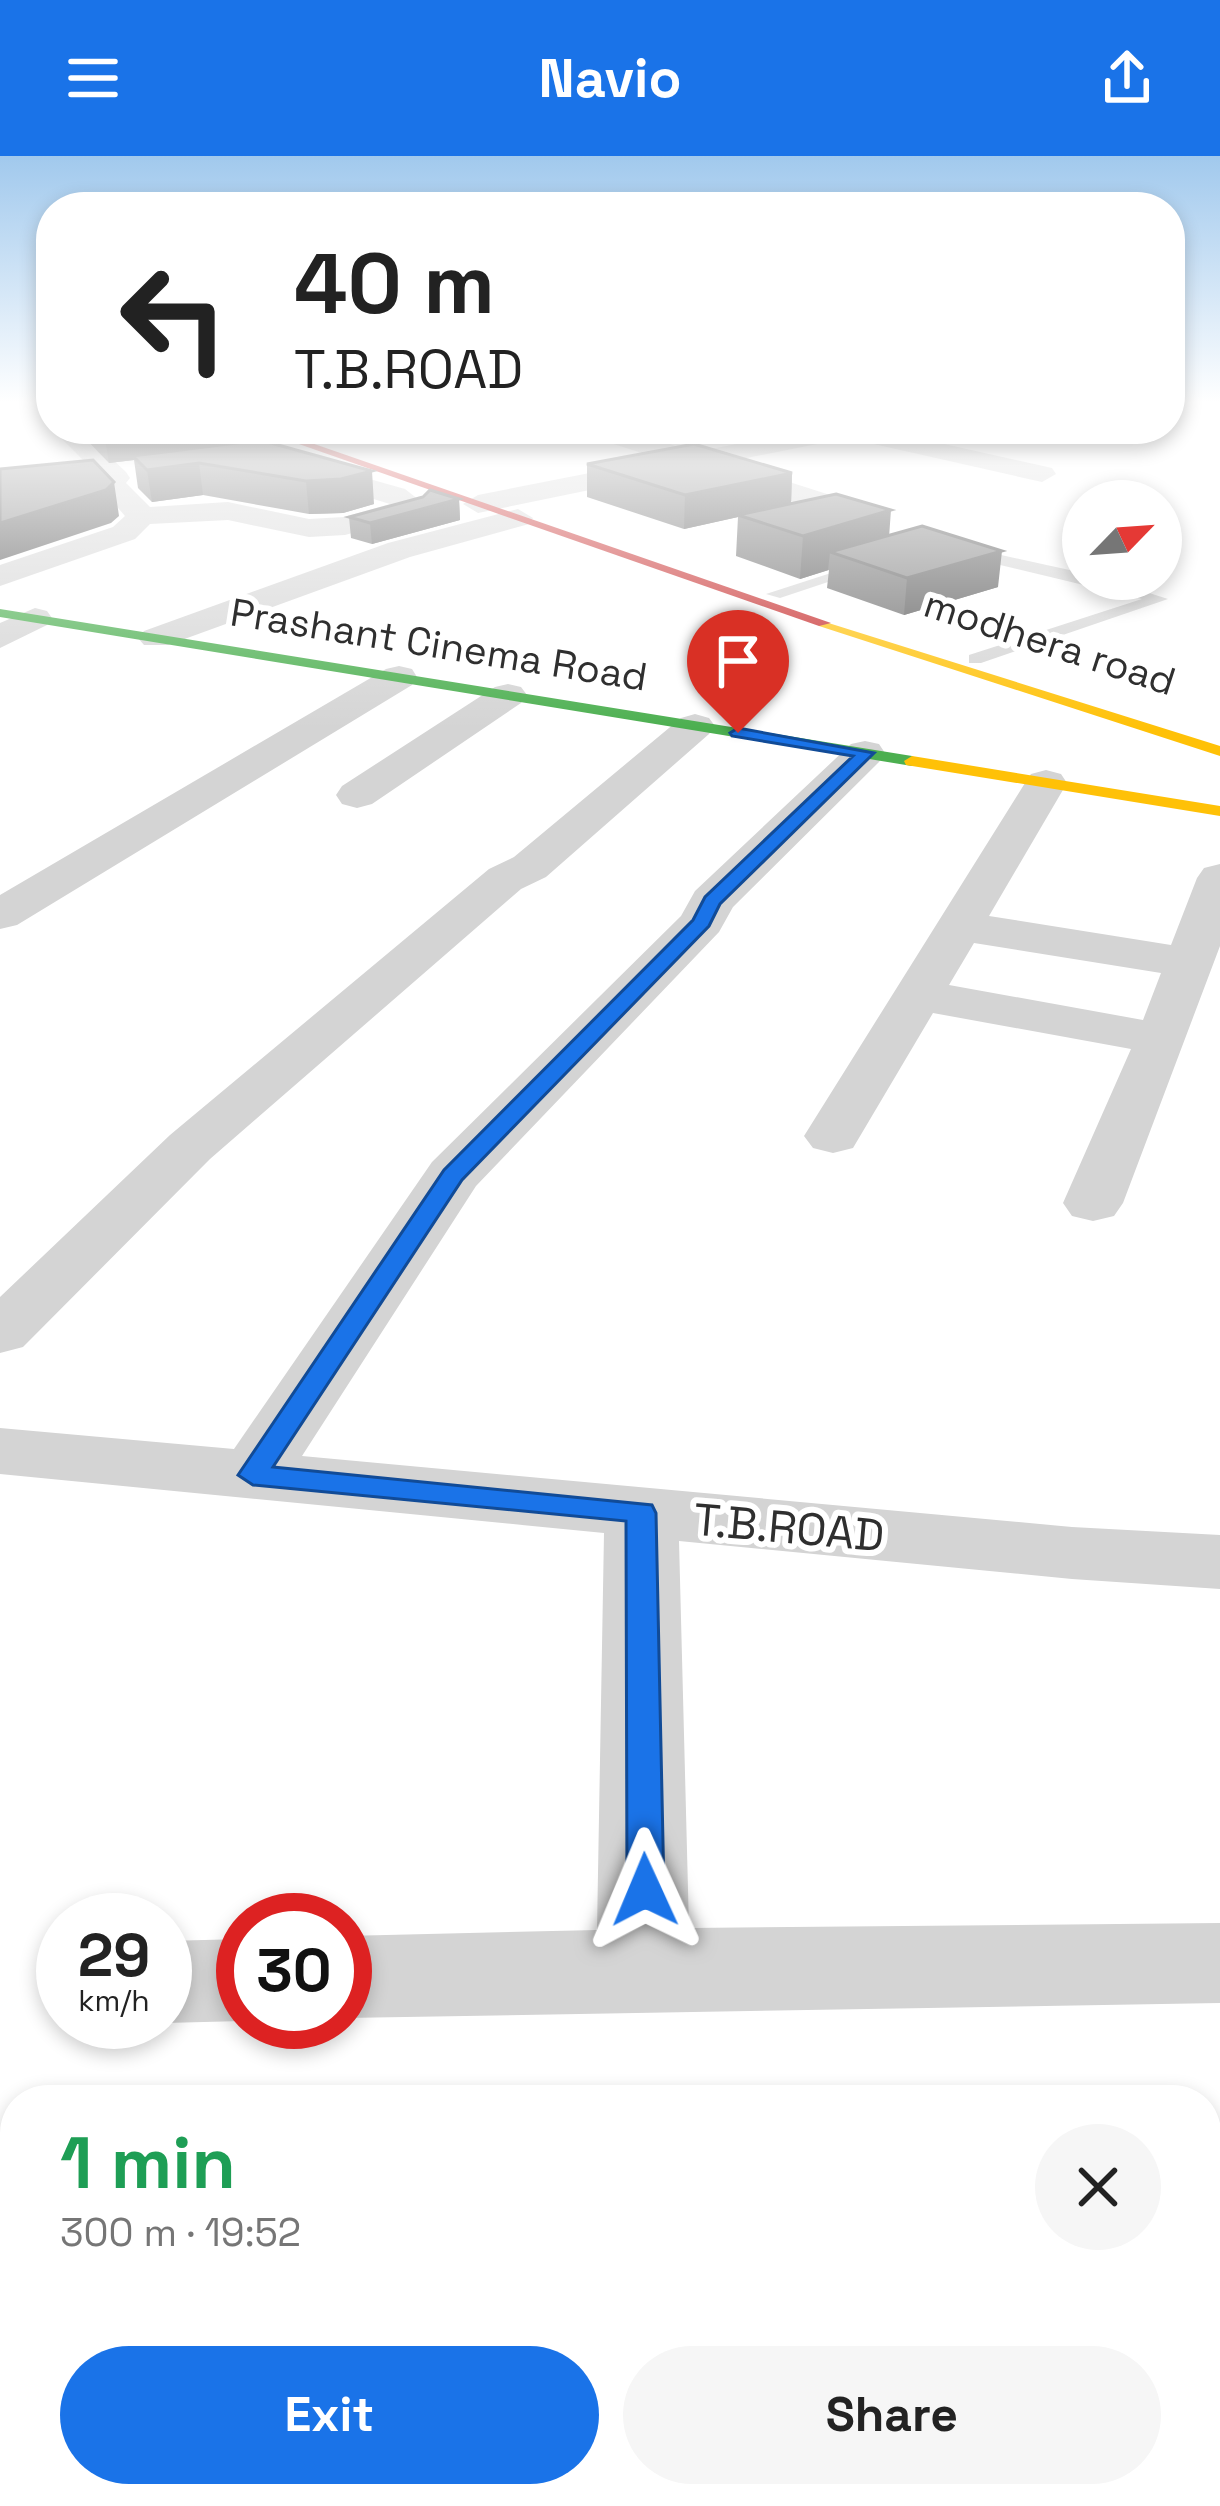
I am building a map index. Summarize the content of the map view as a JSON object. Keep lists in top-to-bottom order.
{
  "streets": {
    "main road": ["modhera road", "Prashant Cinema Road"],
    "street": ["T.B.ROAD"]
  },
  "north": "top right",
  "page": {
    "header": "Navio",
    "turn": ["40 m", "T.B.ROAD"],
    "speed": "29 km/h",
    "limit": "30",
    "heading": ["1 min", "300 m · 19:52"],
    "buttons": ["Exit", "Share"]
  }
}
